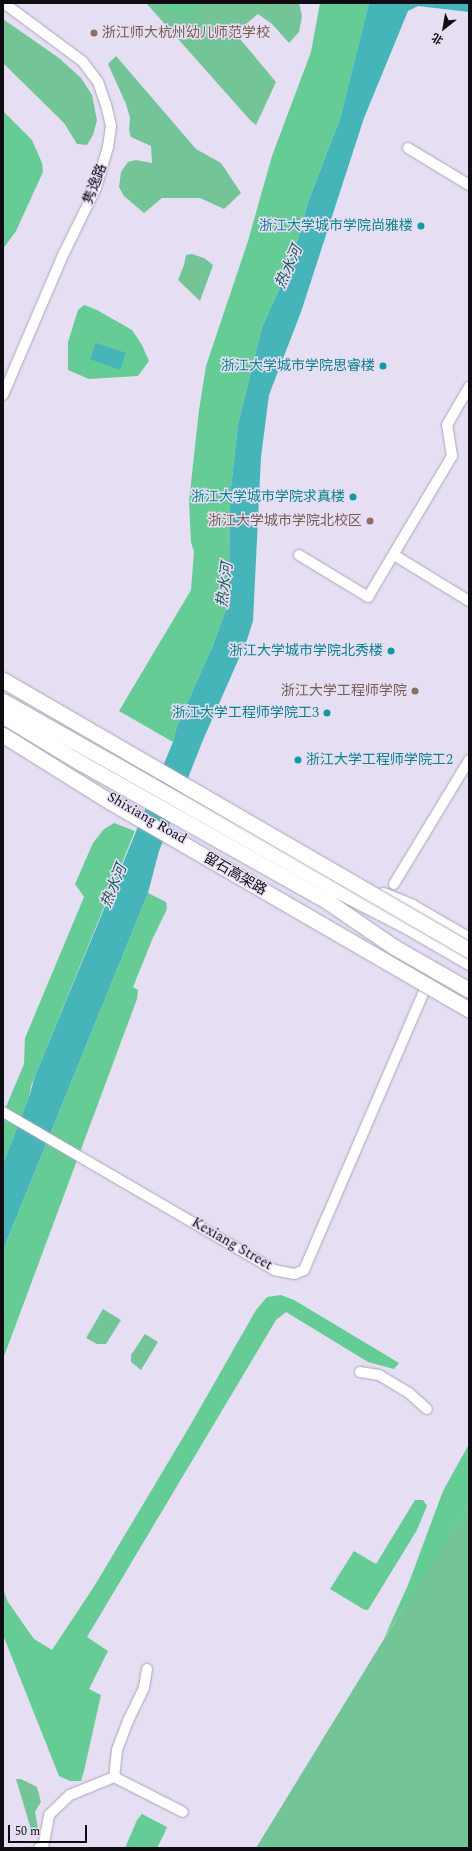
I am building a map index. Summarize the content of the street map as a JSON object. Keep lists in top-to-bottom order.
{
  "streets": {
    "highway": ["留石高架路"],
    "main road": ["Shixiang Road"],
    "street": ["隽逸路", "Kexiang Street"]
  },
  "crossings": [
    ["Shixiang Road", "留石高架路"],
    ["Shixiang Road", "Kexiang Street"]
  ],
  "water": ["热水河"],
  "places": [
    "浙江师大杭州幼儿师范学校",
    "浙江大学城市学院尚雅楼",
    "浙江大学城市学院思睿楼",
    "浙江大学城市学院求真楼",
    "浙江大学城市学院北校区",
    "浙江大学城市学院北秀楼",
    "浙江大学工程师学院",
    "浙江大学工程师学院工3",
    "浙江大学工程师学院工2"
  ],
  "scale_bar": "50 m",
  "north": "bottom left"
}
